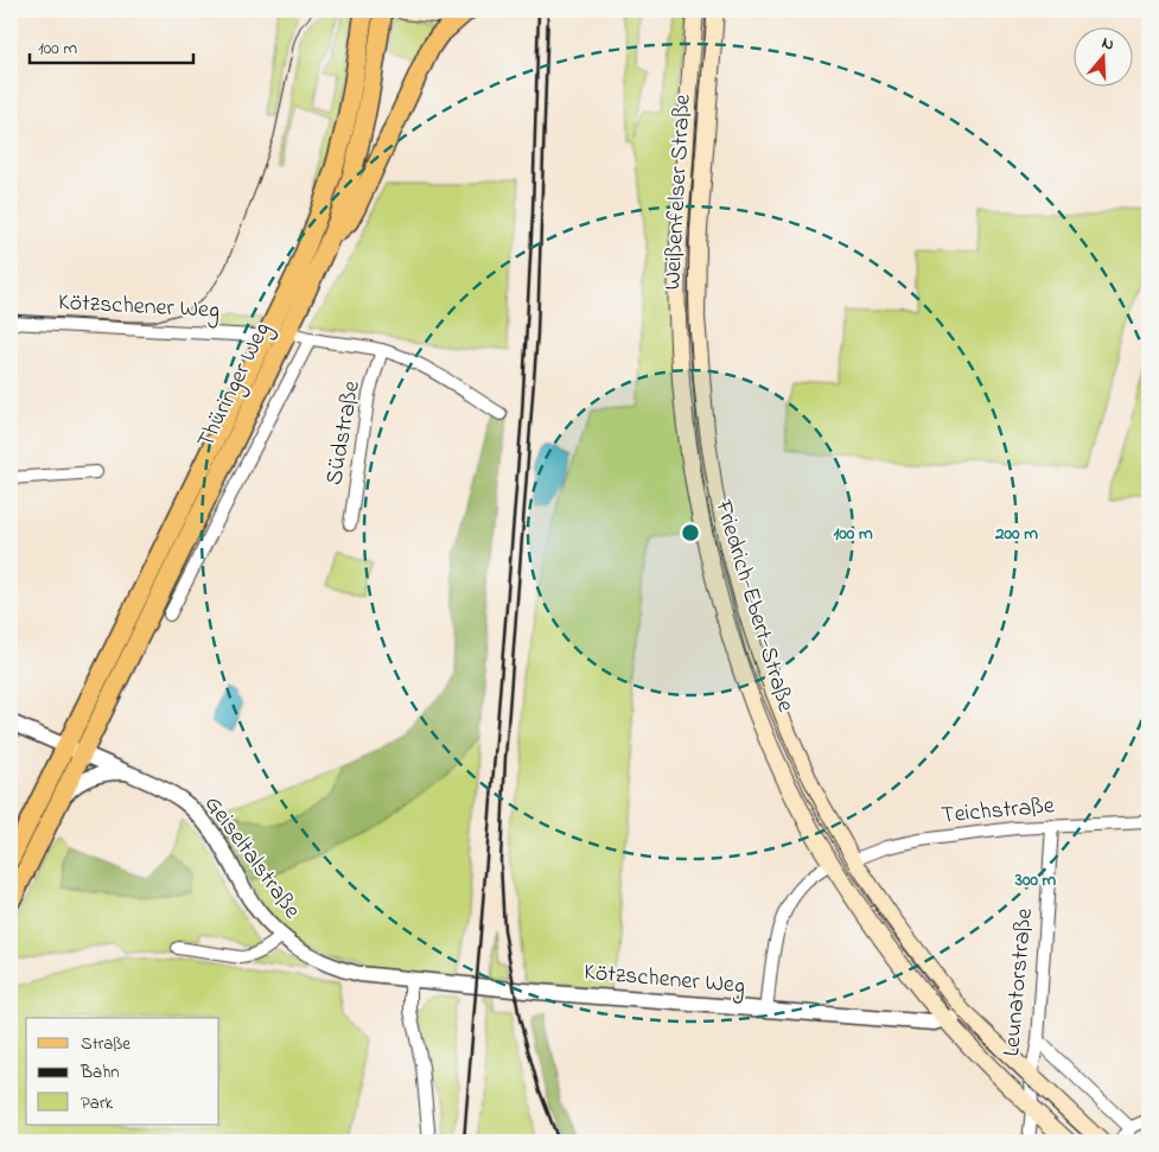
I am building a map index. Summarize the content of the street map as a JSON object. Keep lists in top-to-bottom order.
{
  "streets": {
    "main road": ["Weißenfelser Straße", "Thüringer Weg", "Friedrich-Ebert-Straße"],
    "street": [
      "Kötzschener Weg",
      "Südstraße",
      "Teichstraße",
      "Geiseltalstraße",
      "Leunatorstraße"
    ]
  },
  "crossings": [
    ["Weißenfelser Straße", "Friedrich-Ebert-Straße"],
    ["Kötzschener Weg", "Thüringer Weg"],
    ["Kötzschener Weg", "Friedrich-Ebert-Straße"],
    ["Kötzschener Weg", "Geiseltalstraße"],
    ["Thüringer Weg", "Geiseltalstraße"],
    ["Friedrich-Ebert-Straße", "Teichstraße"],
    ["Friedrich-Ebert-Straße", "Leunatorstraße"],
    ["Teichstraße", "Leunatorstraße"]
  ],
  "legend": ["Straße", "Bahn", "Park"],
  "scale_bar": "100 m",
  "north": "top",
  "rings": ["100 m", "200 m", "300 m"]
}
